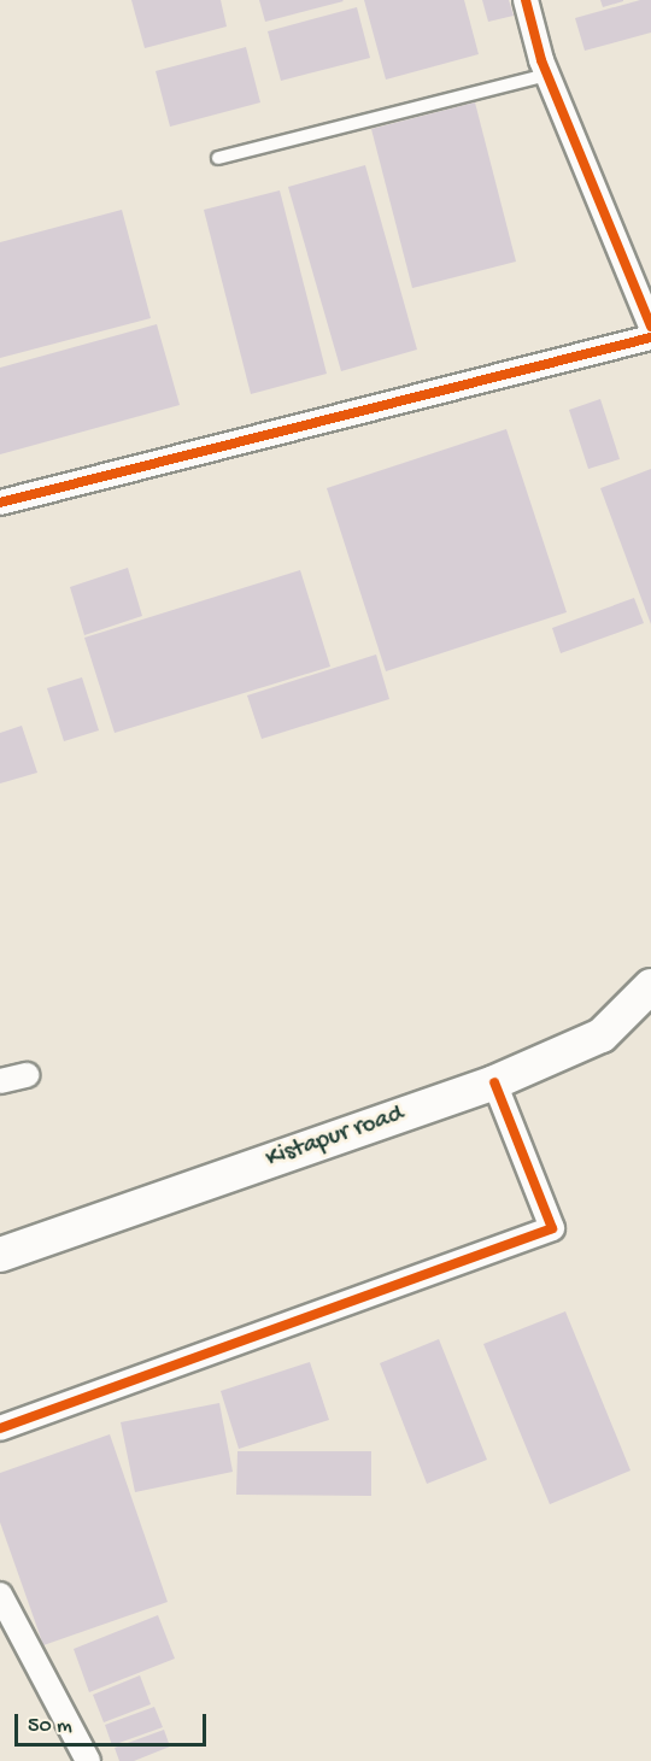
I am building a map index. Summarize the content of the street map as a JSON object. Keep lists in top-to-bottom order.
{
  "streets": {
    "main road": ["Kistapur road"]
  },
  "scale_bar": "50 m"
}
